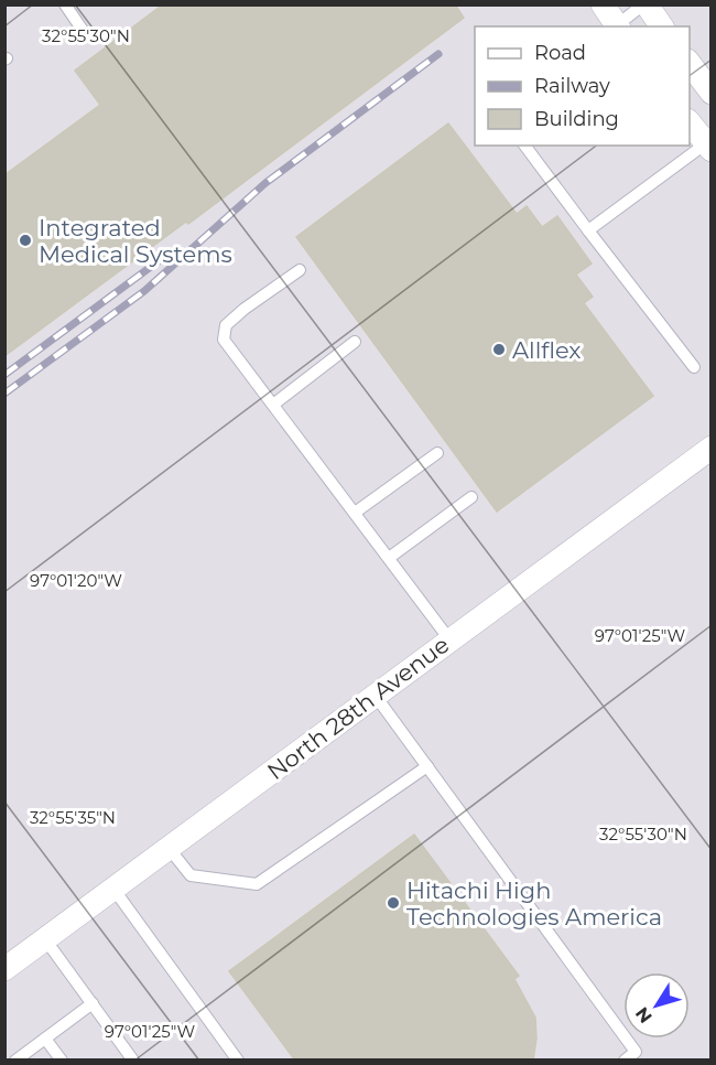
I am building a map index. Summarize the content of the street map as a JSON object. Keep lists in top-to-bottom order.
{
  "streets": {
    "street": ["North 28th Avenue"]
  },
  "places": ["Integrated Medical Systems", "Allflex", "Hitachi High Technologies America"],
  "legend": ["Road", "Railway", "Building"],
  "north": "bottom left",
  "coordinates": [
    "32°55'30\"N",
    "97°01'20\"W",
    "97°01'25\"W",
    "32°55'35\"N"
  ]
}
